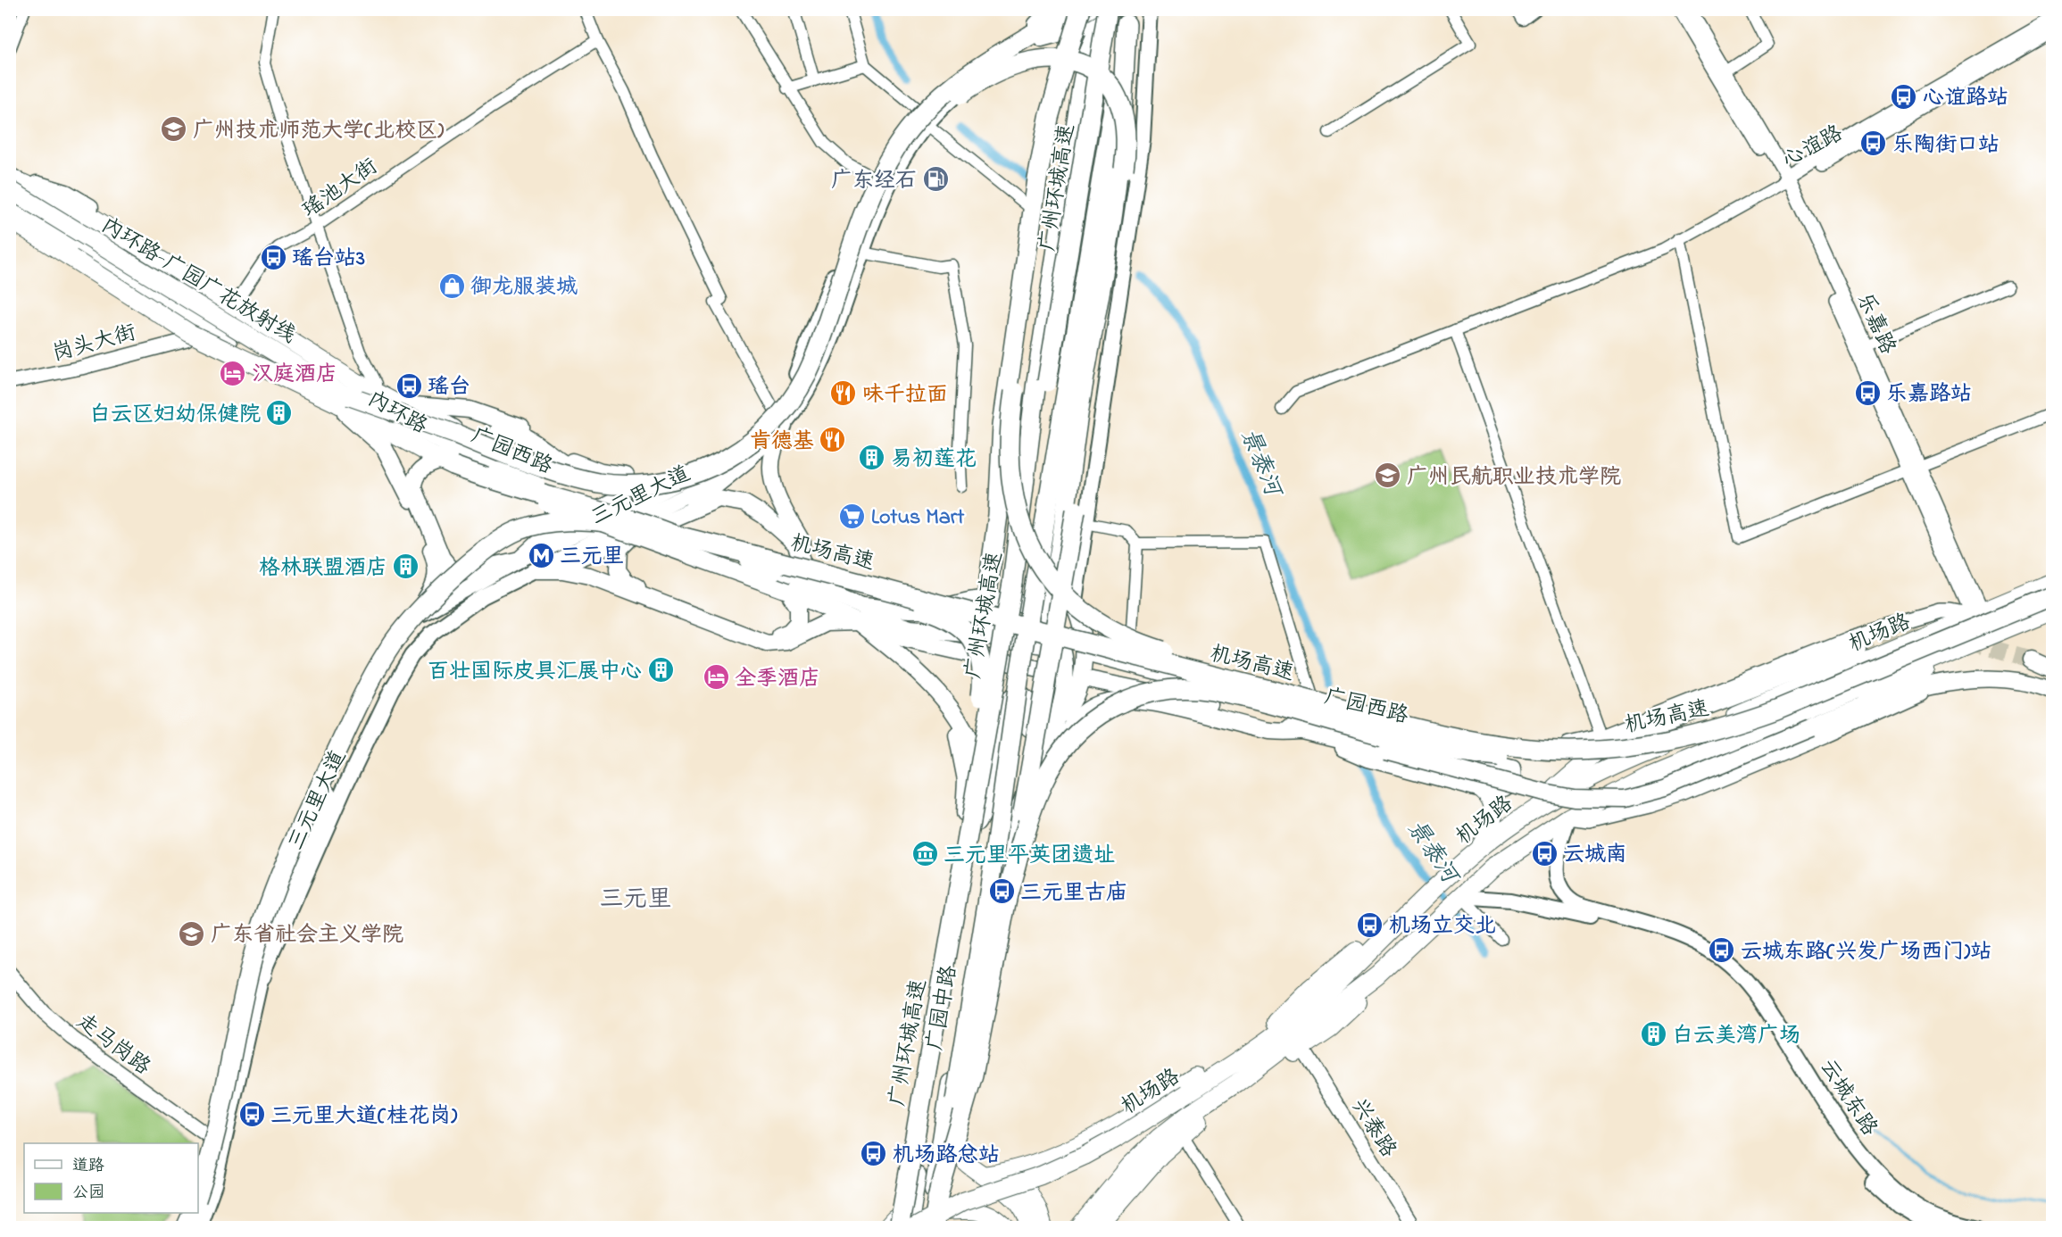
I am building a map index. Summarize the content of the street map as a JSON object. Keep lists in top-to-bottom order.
{
  "streets": {
    "highway": [
      "广州环城高速",
      "内环路-广园广花放射线",
      "内环路",
      "机场高速",
      "机场路"
    ],
    "main road": [
      "广园西路",
      "三元里大道",
      "广园中路",
      "云城东路"
    ],
    "street": [
      "心谊路",
      "瑶池大街",
      "乐嘉路",
      "岗头大街",
      "走马岗路",
      "兴泰路"
    ]
  },
  "crossings": [
    ["心谊路", "乐嘉路"],
    ["瑶池大街", "广园西路"],
    ["广州环城高速", "机场路"],
    ["广州环城高速", "广园中路"],
    ["内环路-广园广花放射线", "内环路"],
    ["内环路-广园广花放射线", "广园西路"],
    ["乐嘉路", "机场路"],
    ["内环路", "广园西路"],
    ["内环路", "机场高速"],
    ["广园西路", "机场高速"],
    ["广园西路", "广园中路"],
    ["三元里大道", "走马岗路"],
    ["机场路", "云城东路"]
  ],
  "districts": ["三元里"],
  "water": ["景泰河"],
  "places": {
    "bus stop": [
      "心谊路站",
      "乐陶街口站",
      "瑶台站3",
      "瑶台",
      "乐嘉路站",
      "云城南",
      "三元里古庙",
      "机场立交北",
      "云城东路(兴发广场西门)站",
      "三元里大道(桂花岗)",
      "机场路总站"
    ],
    "school or university": ["广州技术师范大学(北校区)", "广州民航职业技术学院", "广东省社会主义学院"],
    "fuel station": ["广东经石"],
    "shop": ["御龙服装城"],
    "hotel": ["汉庭酒店", "全季酒店"],
    "restaurant": ["味千拉面", "肯德基"],
    "building": [
      "白云区妇幼保健院",
      "易初莲花",
      "格林联盟酒店",
      "百壮国际皮具汇展中心",
      "白云美湾广场"
    ],
    "supermarket": ["Lotus Mart"],
    "metro station": ["三元里"],
    "museum": ["三元里平英团遗址"]
  },
  "legend": ["道路", "公园"]
}
